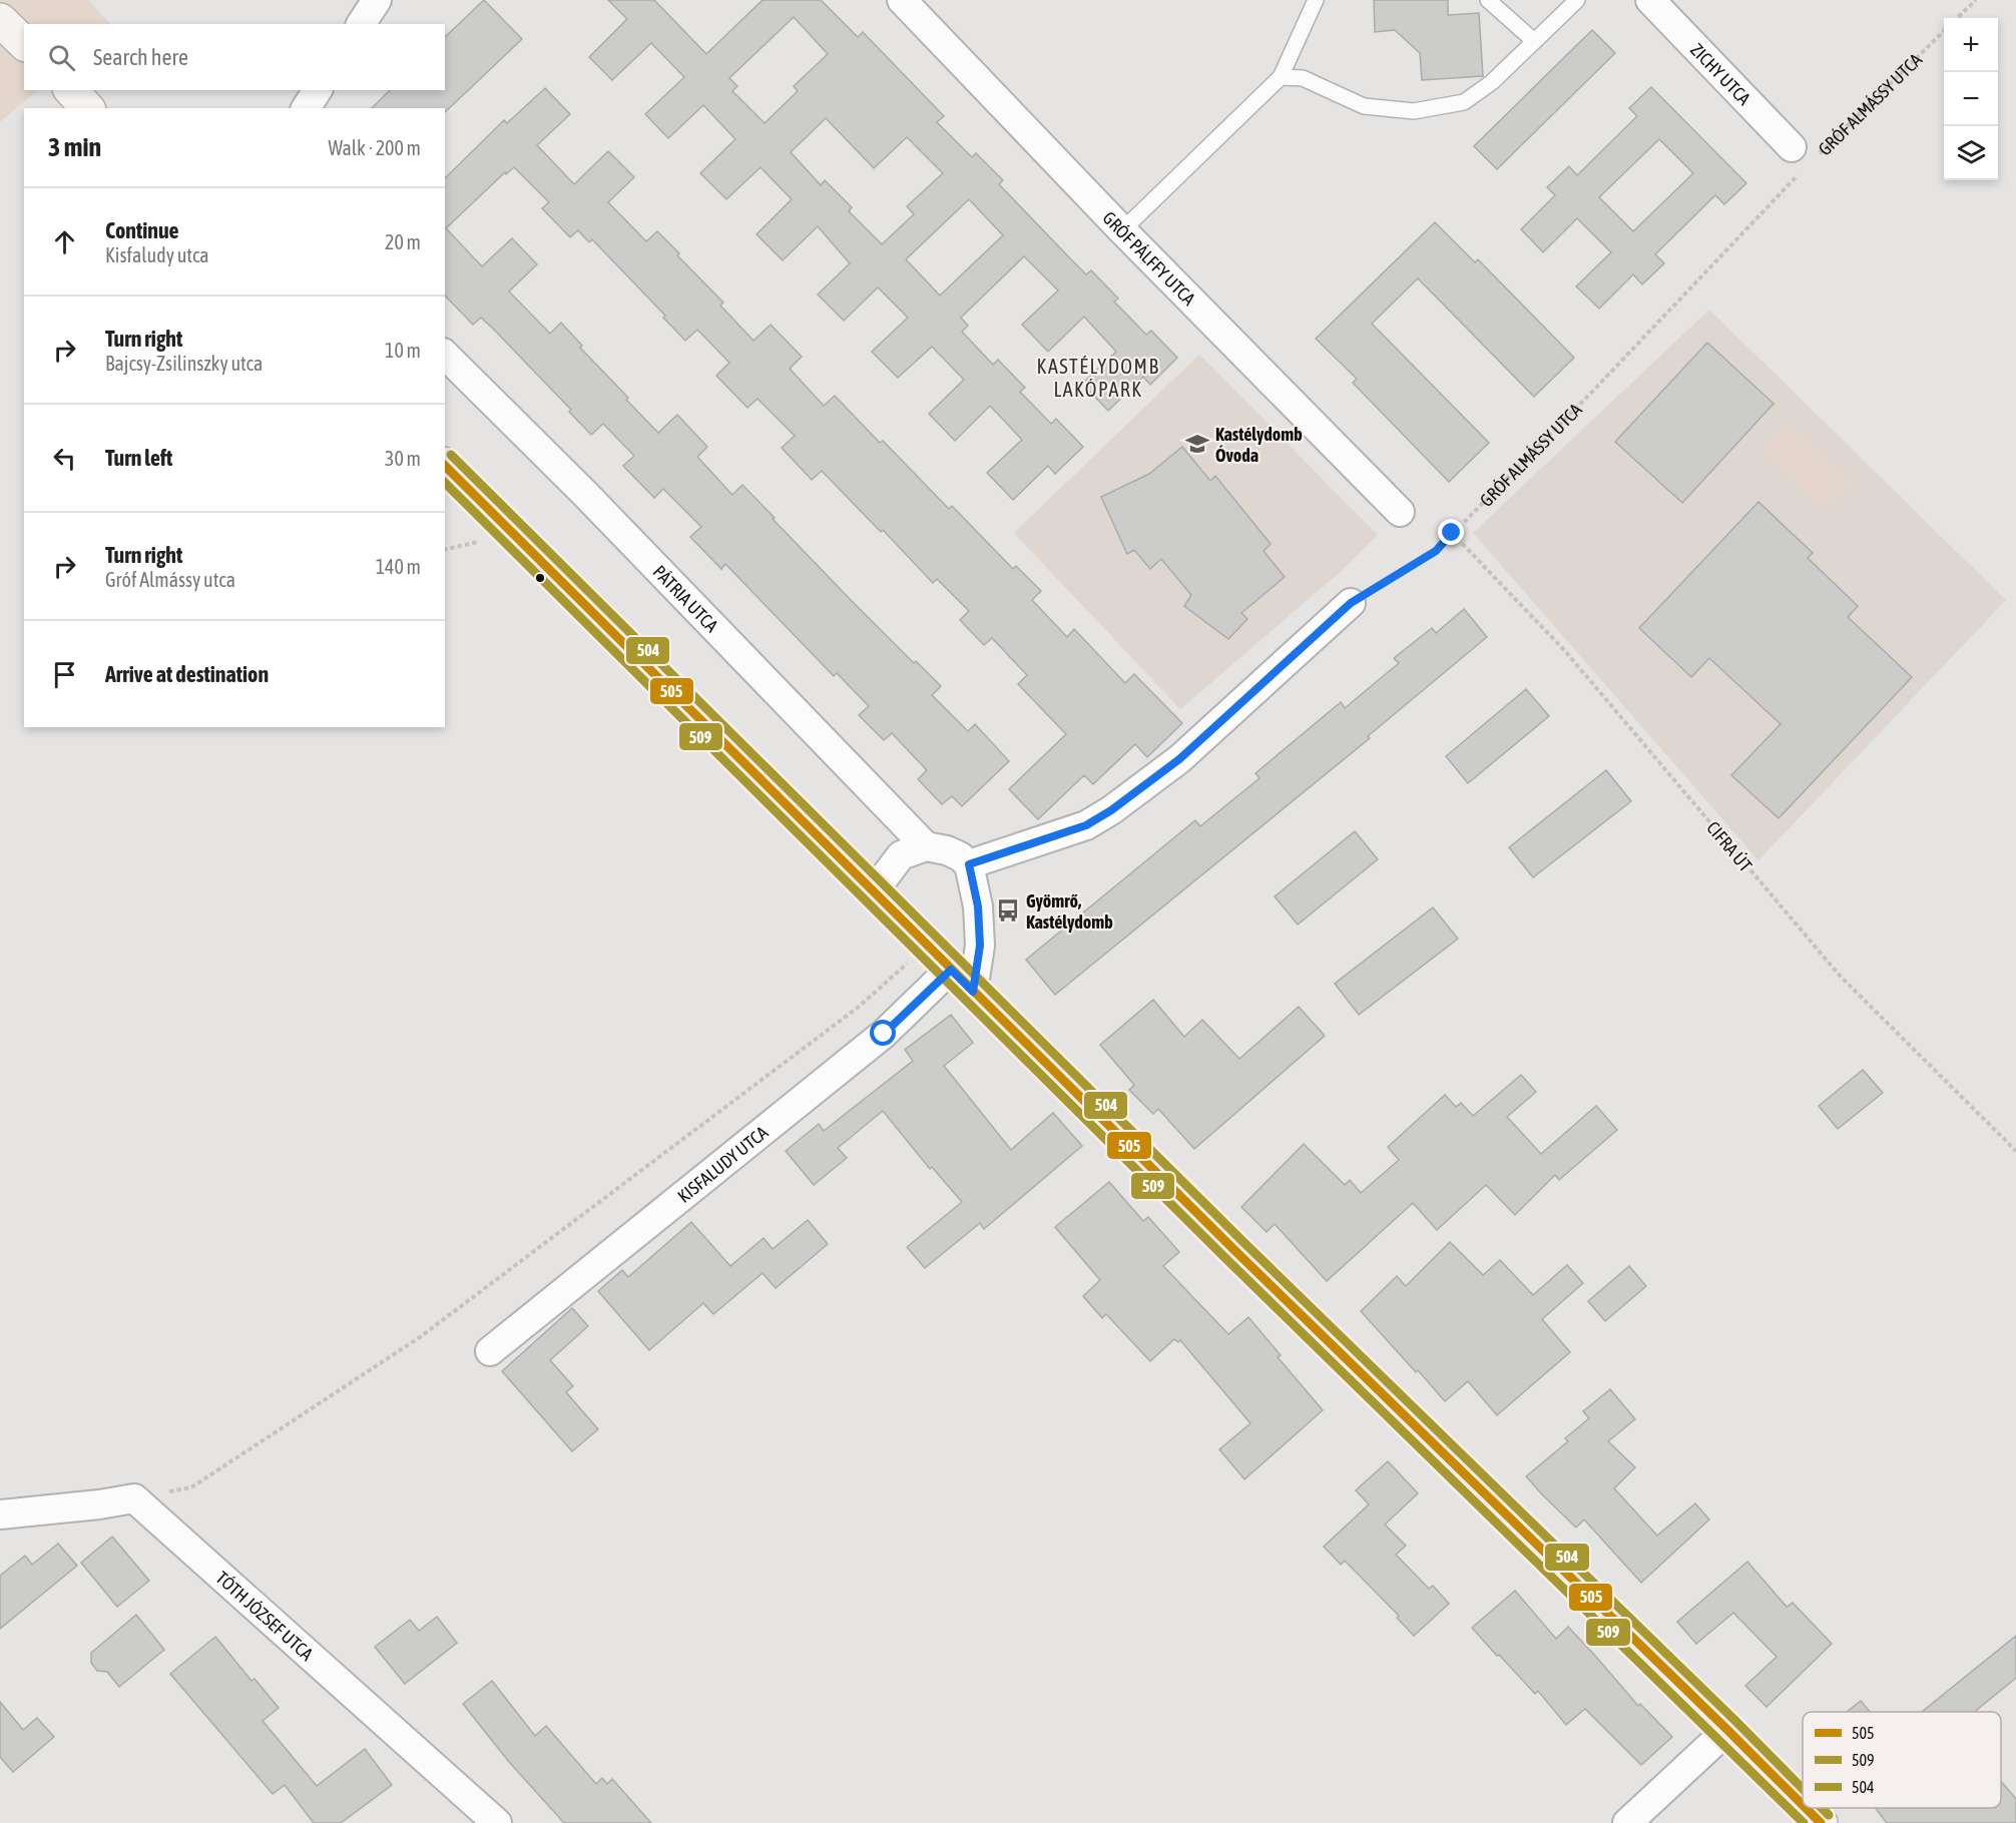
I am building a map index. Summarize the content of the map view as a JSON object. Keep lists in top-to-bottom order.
{
  "streets": {
    "street": [
      "ZICHY UTCA",
      "GRÓF PÁLFFY UTCA",
      "PÁTRIA UTCA",
      "KISFALUDY UTCA",
      "TÓTH JÓZSEF UTCA"
    ],
    "path": ["GRÓF ALMÁSSY UTCA", "CIFRA ÚT"]
  },
  "crossings": [
    ["ZICHY UTCA", "GRÓF ALMÁSSY UTCA"],
    ["GRÓF ALMÁSSY UTCA", "CIFRA ÚT"]
  ],
  "districts": ["KASTÉLYDOMB LAKÓPARK"],
  "places": {
    "school or university": ["Kastélydomb Óvoda"],
    "bus stop": ["Gyömrő, Kastélydomb"]
  },
  "lines": ["transit line 504", "transit line 505", "transit line 509"],
  "legend": ["505", "509", "504"],
  "page": {
    "map_buttons": ["+", "−"],
    "search": "Search here",
    "heading": ["3 min", "Walk · 200 m"],
    "list": [
      ["Continue", "Kisfaludy utca", "20 m"],
      ["Turn right", "Bajcsy-Zsilinszky utca", "10 m"],
      ["Turn left", "30 m"],
      ["Turn right", "Gróf Almássy utca", "140 m"],
      "Arrive at destination"
    ]
  }
}
